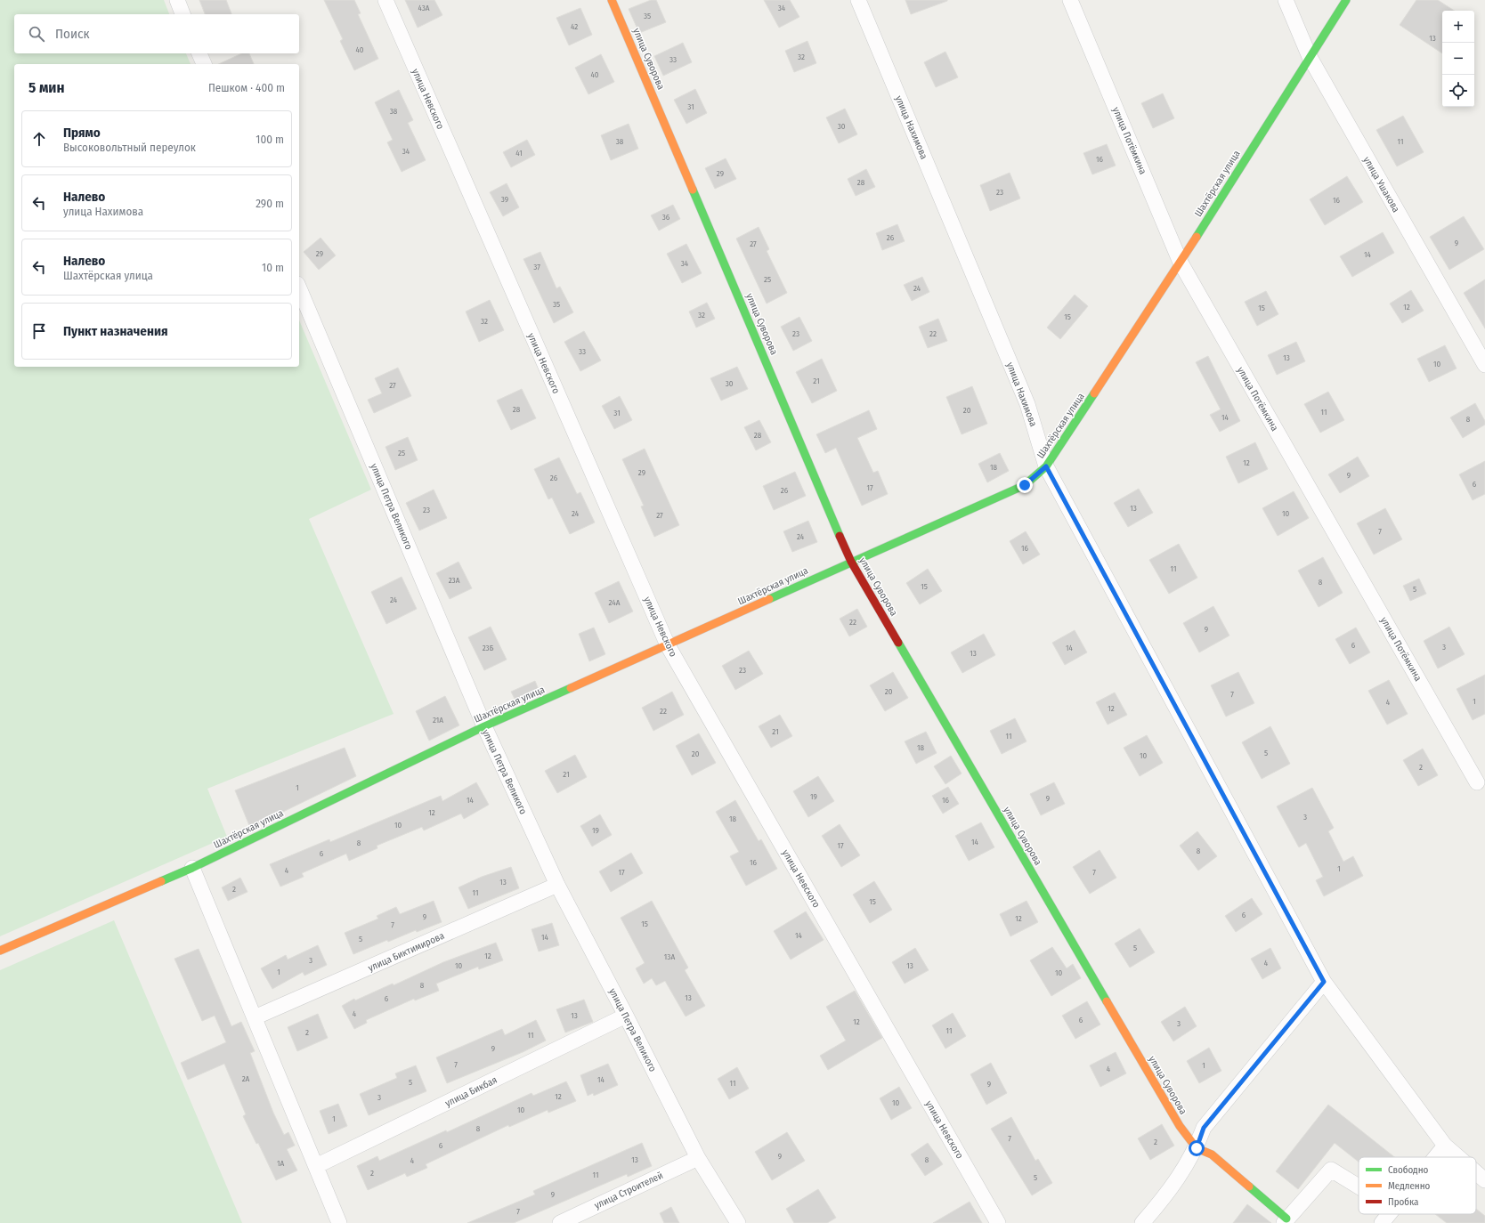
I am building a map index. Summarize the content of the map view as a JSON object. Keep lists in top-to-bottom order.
{
  "streets": {
    "street": [
      "улица Суворова",
      "улица Невского",
      "улица Нахимова",
      "улица Потёмкина",
      "Шахтёрская улица",
      "улица Ушакова",
      "улица Петра Великого",
      "улица Биктимирова",
      "улица Бикбая",
      "улица Строителей"
    ]
  },
  "crossings": [
    ["улица Суворова", "Шахтёрская улица"],
    ["улица Невского", "Шахтёрская улица"],
    ["улица Нахимова", "Шахтёрская улица"],
    ["улица Потёмкина", "Шахтёрская улица"],
    ["Шахтёрская улица", "улица Ушакова"],
    ["Шахтёрская улица", "улица Петра Великого"],
    ["улица Петра Великого", "улица Биктимирова"],
    ["улица Петра Великого", "улица Бикбая"],
    ["улица Петра Великого", "улица Строителей"]
  ],
  "house_numbers": [
    "43А",
    "34",
    "35",
    "42",
    "13",
    "40",
    "32",
    "33",
    "40",
    "31",
    "38",
    "30",
    "38",
    "11",
    "34",
    "41",
    "16",
    "29",
    "28",
    "23",
    "39",
    "16",
    "36",
    "26",
    "9",
    "27",
    "29",
    "14",
    "34",
    "37",
    "25",
    "24",
    "35",
    "12",
    "15",
    "32",
    "15",
    "32",
    "23",
    "22",
    "33",
    "13",
    "10",
    "21",
    "30",
    "27",
    "28",
    "20",
    "11",
    "31",
    "14",
    "8",
    "28",
    "25",
    "12",
    "18",
    "29",
    "9",
    "26",
    "6",
    "17",
    "26",
    "13",
    "23",
    "24",
    "10",
    "27",
    "7",
    "24",
    "16",
    "11",
    "23А",
    "8",
    "15",
    "5",
    "24",
    "24А",
    "22",
    "9",
    "6",
    "3",
    "23Б",
    "14",
    "13",
    "23",
    "20",
    "7",
    "1",
    "4",
    "12",
    "22",
    "21А",
    "21",
    "11",
    "18",
    "5",
    "20",
    "10",
    "2",
    "21",
    "1",
    "19",
    "9",
    "14",
    "16",
    "12",
    "3",
    "18",
    "10",
    "19",
    "14",
    "8",
    "17",
    "8",
    "6",
    "16",
    "1",
    "4",
    "17",
    "7",
    "13",
    "2",
    "11",
    "15",
    "6",
    "9",
    "12",
    "15",
    "7",
    "14",
    "14",
    "5",
    "5",
    "12",
    "13А",
    "3",
    "4",
    "10",
    "13",
    "1",
    "10",
    "8",
    "13",
    "6",
    "4",
    "13",
    "6",
    "12",
    "3",
    "11",
    "2",
    "11",
    "9",
    "7",
    "1",
    "4",
    "2А",
    "14",
    "5",
    "11",
    "9",
    "12",
    "3",
    "10",
    "10",
    "1",
    "8",
    "7",
    "2",
    "6",
    "9",
    "13",
    "8",
    "4",
    "1А",
    "2",
    "11",
    "5",
    "9",
    "7"
  ],
  "legend": ["Свободно", "Медленно", "Пробка"],
  "page": {
    "map_buttons": ["+", "−"],
    "search": "Поиск",
    "heading": ["5 мин", "Пешком · 400 m"],
    "list": [
      ["Прямо", "Высоковольтный переулок", "100 m"],
      ["Налево", "улица Нахимова", "290 m"],
      ["Налево", "Шахтёрская улица", "10 m"],
      "Пункт назначения"
    ]
  }
}
